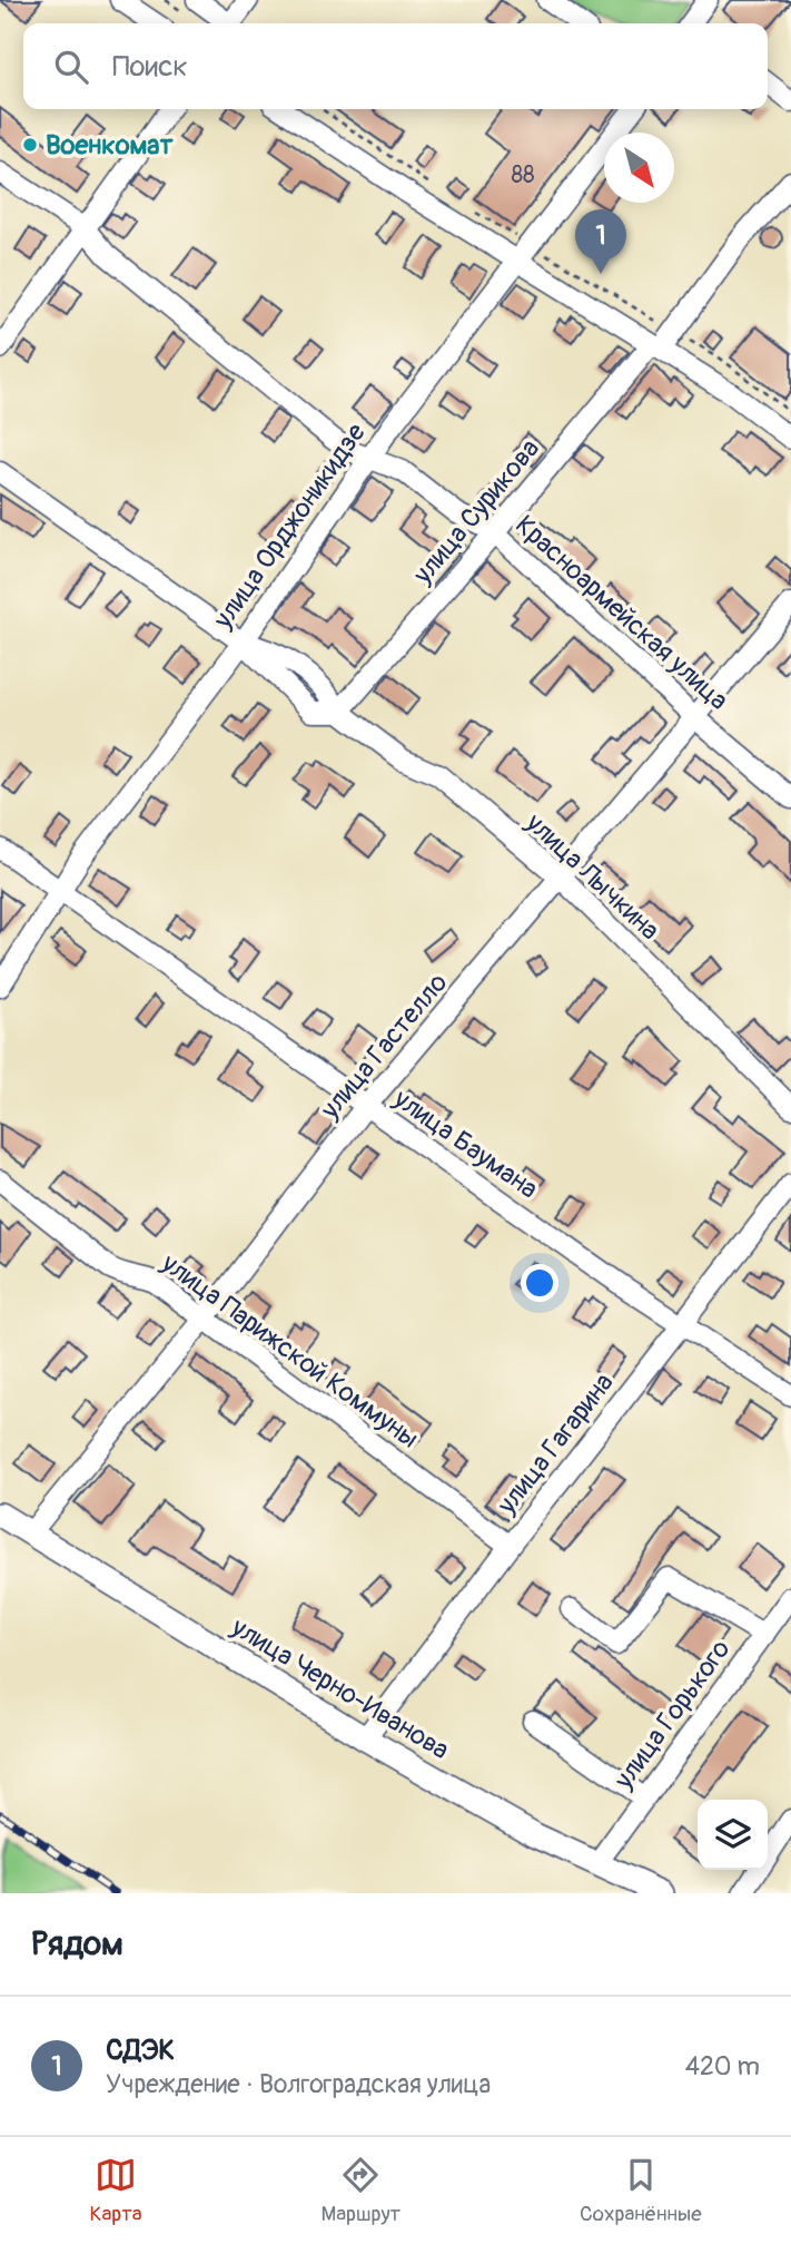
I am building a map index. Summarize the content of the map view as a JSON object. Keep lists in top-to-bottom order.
{
  "streets": {
    "main road": ["улица Черно-Иванова"],
    "street": [
      "улица Сурикова",
      "улица Орджоникидзе",
      "Красноармейская улица",
      "улица Лычкина",
      "улица Гастелло",
      "улица Баумана",
      "улица Парижской Коммуны",
      "улица Гагарина",
      "улица Горького"
    ]
  },
  "crossings": [
    ["улица Сурикова", "Красноармейская улица"],
    ["улица Сурикова", "улица Лычкина"],
    ["улица Орджоникидзе", "Красноармейская улица"],
    ["улица Орджоникидзе", "улица Лычкина"],
    ["улица Орджоникидзе", "улица Баумана"],
    ["Красноармейская улица", "улица Гастелло"],
    ["улица Лычкина", "улица Гастелло"],
    ["улица Гастелло", "улица Баумана"],
    ["улица Гастелло", "улица Парижской Коммуны"],
    ["улица Гастелло", "улица Черно-Иванова"],
    ["улица Баумана", "улица Гагарина"],
    ["улица Парижской Коммуны", "улица Гагарина"],
    ["улица Гагарина", "улица Черно-Иванова"],
    ["улица Черно-Иванова", "улица Горького"]
  ],
  "places": ["Военкомат"],
  "house_numbers": ["88"],
  "north": "bottom right",
  "page": {
    "search": "Поиск",
    "pins": "1",
    "heading": "Рядом",
    "list": [
      {
        "mark": "1",
        "name": "СДЭК",
        "note": "Учреждение · Волгоградская улица",
        "value": "420 m"
      }
    ],
    "nav": ["Карта", "Маршрут", "Сохранённые"]
  }
}
